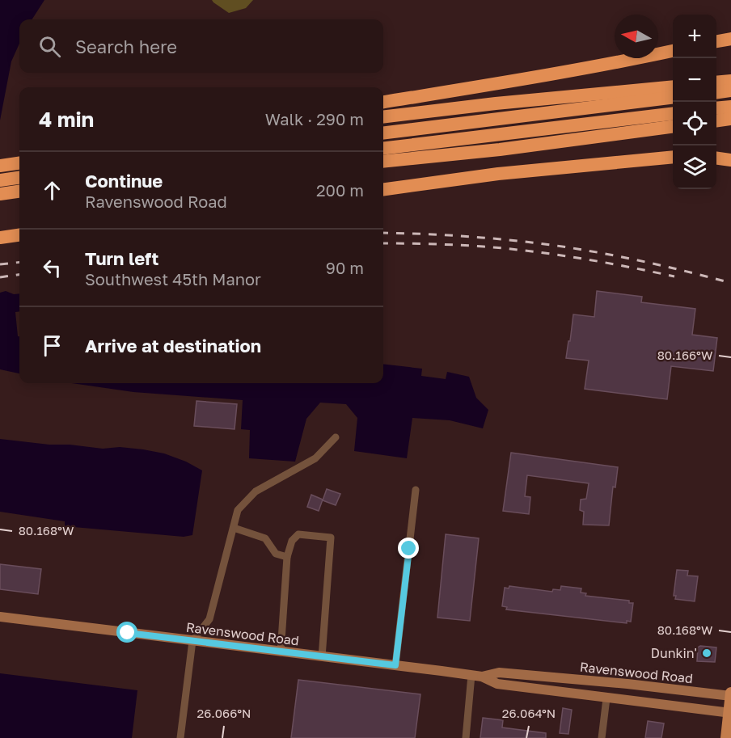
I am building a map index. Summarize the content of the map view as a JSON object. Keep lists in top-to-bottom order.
{
  "streets": {
    "street": ["Ravenswood Road"]
  },
  "places": ["Dunkin'"],
  "north": "left",
  "page": {
    "map_buttons": ["+", "−"],
    "search": "Search here",
    "heading": ["4 min", "Walk · 290 m"],
    "list": [
      ["Continue", "Ravenswood Road", "200 m"],
      ["Turn left", "Southwest 45th Manor", "90 m"],
      "Arrive at destination"
    ]
  },
  "coordinates": [
    "80.166°W",
    "80.168°W",
    "26.066°N",
    "26.064°N"
  ]
}
